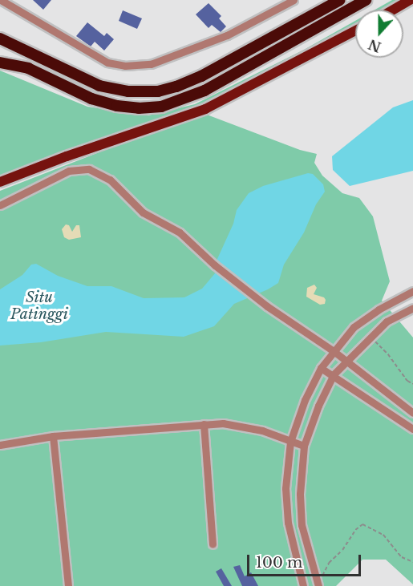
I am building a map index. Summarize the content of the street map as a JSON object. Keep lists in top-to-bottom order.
{
  "water": ["Situ Patinggi"],
  "scale_bar": "100 m",
  "north": "bottom"
}
